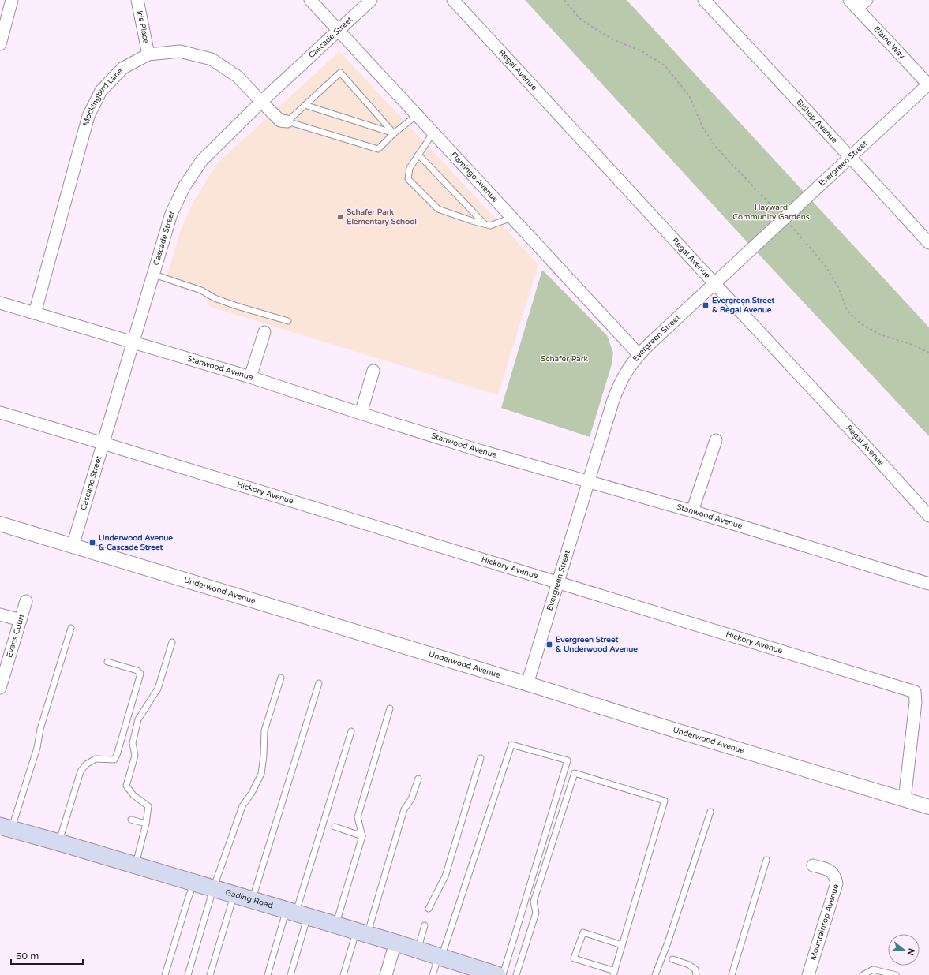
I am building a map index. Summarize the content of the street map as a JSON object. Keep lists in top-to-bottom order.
{
  "streets": {
    "main road": ["Gading Road"],
    "street": [
      "Iris Place",
      "Cascade Street",
      "Blaine Way",
      "Regal Avenue",
      "Mockingbird Lane",
      "Bishop Avenue",
      "Evergreen Street",
      "Flamingo Avenue",
      "Stanwood Avenue",
      "Hickory Avenue",
      "Underwood Avenue",
      "Evans Court",
      "Mountaintop Avenue"
    ]
  },
  "crossings": [
    ["Iris Place", "Mockingbird Lane"],
    ["Cascade Street", "Mockingbird Lane"],
    ["Cascade Street", "Flamingo Avenue"],
    ["Cascade Street", "Stanwood Avenue"],
    ["Cascade Street", "Hickory Avenue"],
    ["Cascade Street", "Underwood Avenue"],
    ["Blaine Way", "Evergreen Street"],
    ["Regal Avenue", "Evergreen Street"],
    ["Mockingbird Lane", "Stanwood Avenue"],
    ["Bishop Avenue", "Evergreen Street"],
    ["Evergreen Street", "Flamingo Avenue"],
    ["Evergreen Street", "Stanwood Avenue"],
    ["Evergreen Street", "Hickory Avenue"],
    ["Evergreen Street", "Underwood Avenue"],
    ["Hickory Avenue", "Underwood Avenue"]
  ],
  "parks": ["Hayward Community Gardens", "Schafer Park"],
  "places": {
    "other": ["Schafer Park Elementary School"],
    "transit": ["Evergreen Street & Regal Avenue", "Underwood Avenue & Cascade Street", "Evergreen Street & Underwood Avenue"]
  },
  "scale_bar": "50 m",
  "north": "right"
}
